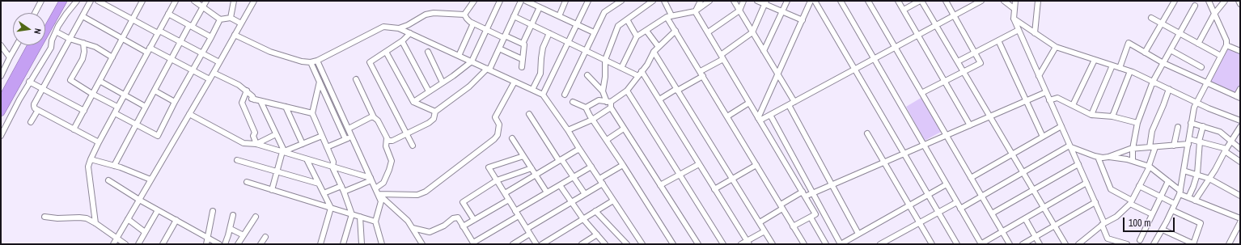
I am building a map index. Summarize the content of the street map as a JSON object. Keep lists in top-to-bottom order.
{
  "scale_bar": "100 m",
  "north": "right"
}
